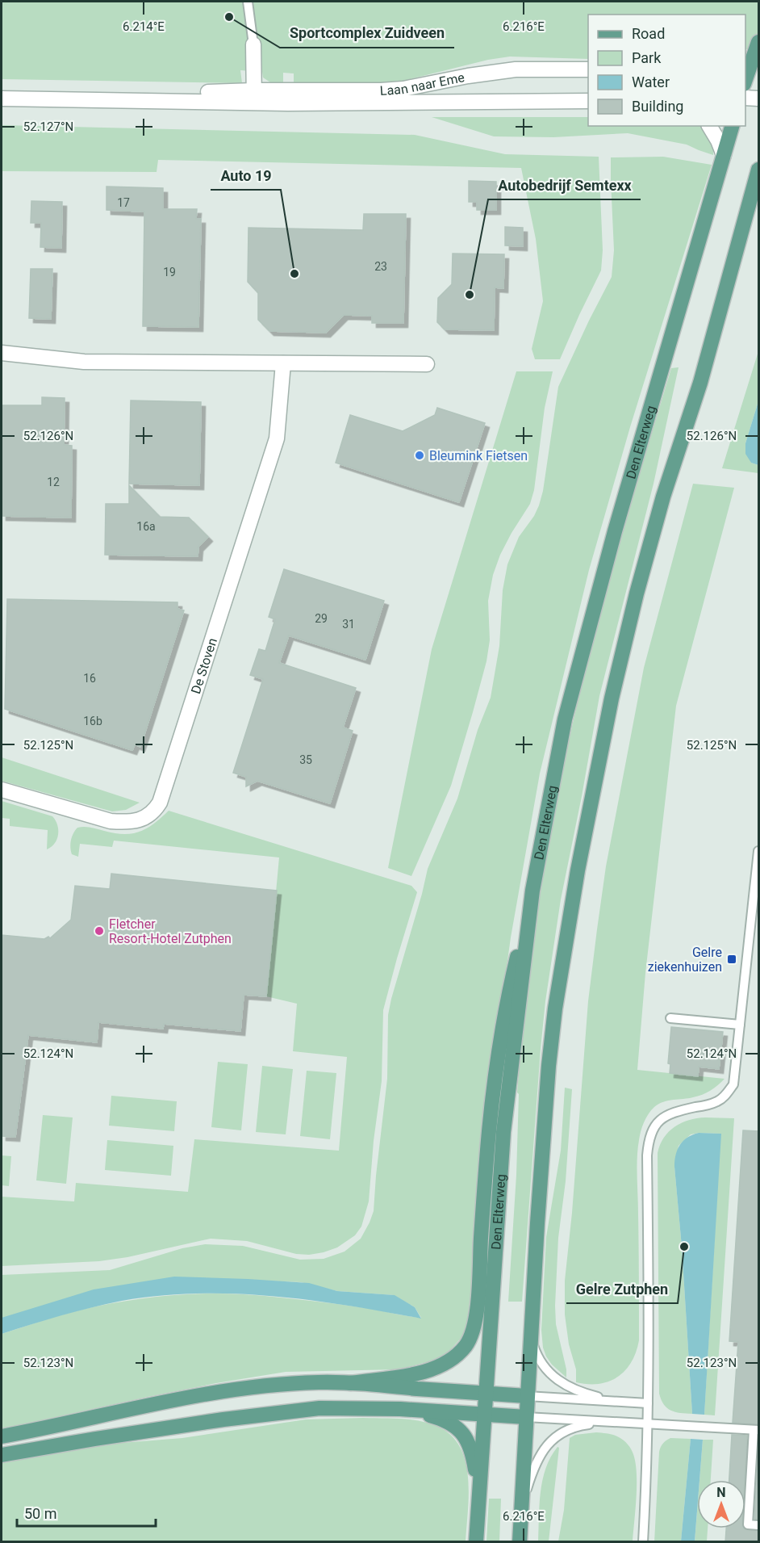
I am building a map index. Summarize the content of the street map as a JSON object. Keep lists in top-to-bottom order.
{
  "streets": {
    "main road": ["Den Elterweg"],
    "street": ["Laan naar Eme", "De Stoven"]
  },
  "places": {
    "other": [
      "Sportcomplex Zuidveen",
      "Auto 19",
      "Autobedrijf Semtexx",
      "Bleumink Fietsen",
      "Fletcher Resort-Hotel Zutphen",
      "Gelre Zutphen"
    ],
    "transit": ["Gelre ziekenhuizen"]
  },
  "house_numbers": [
    "17",
    "23",
    "19",
    "12",
    "16a",
    "29",
    "31",
    "16",
    "16b",
    "35"
  ],
  "legend": [
    "Road",
    "Park",
    "Water",
    "Building"
  ],
  "scale_bar": "50 m",
  "north": "top",
  "coordinates": [
    "6.214°E",
    "6.216°E",
    "52.127°N",
    "52.126°N",
    "52.125°N",
    "52.124°N",
    "52.123°N"
  ]
}
